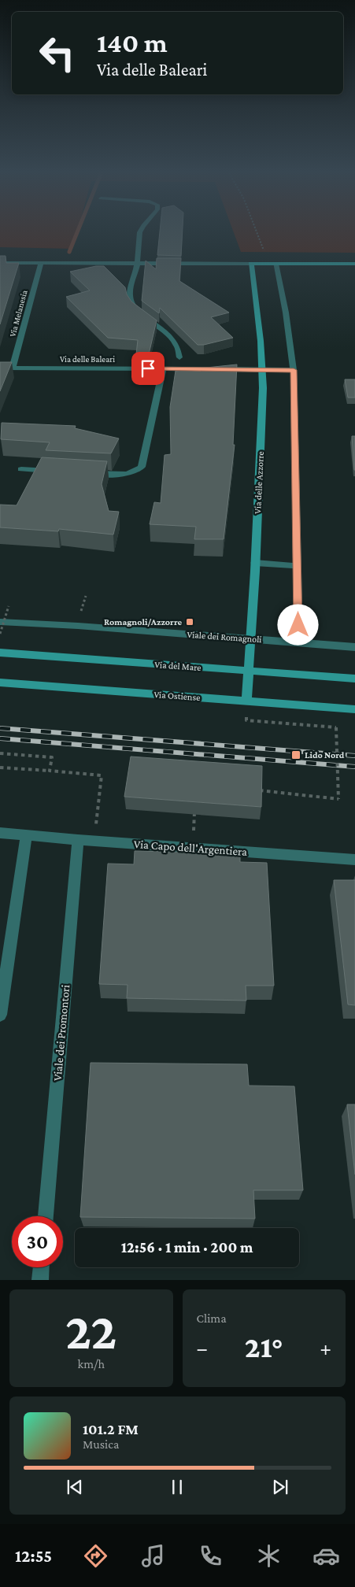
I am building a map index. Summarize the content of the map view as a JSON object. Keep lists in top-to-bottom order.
{
  "streets": {
    "street": [
      "Via Melanesia",
      "Via delle Baleari",
      "Via delle Azzorre",
      "Viale dei Romagnoli",
      "Via del Mare",
      "Via Ostiense",
      "Via Capo dell'Argentiera",
      "Viale dei Promontori"
    ]
  },
  "crossings": [
    ["Via Melanesia", "Via delle Baleari"],
    ["Via delle Baleari", "Via delle Azzorre"],
    ["Via delle Azzorre", "Viale dei Romagnoli"],
    ["Via delle Azzorre", "Via del Mare"],
    ["Via delle Azzorre", "Via Ostiense"],
    ["Via Capo dell'Argentiera", "Viale dei Promontori"]
  ],
  "places": {
    "transit": ["Romagnoli/Azzorre", "Lido Nord"]
  },
  "page": {
    "turn": ["140 m", "Via delle Baleari"],
    "limit": "30",
    "trip": "12:56 · 1 min · 200 m",
    "tile": [
      ["22", "km/h"],
      "Clima"
    ],
    "heat": ["−", "21°", "+"],
    "song": ["101.2 FM", "Musica"],
    "tabs": "12:55"
  }
}
